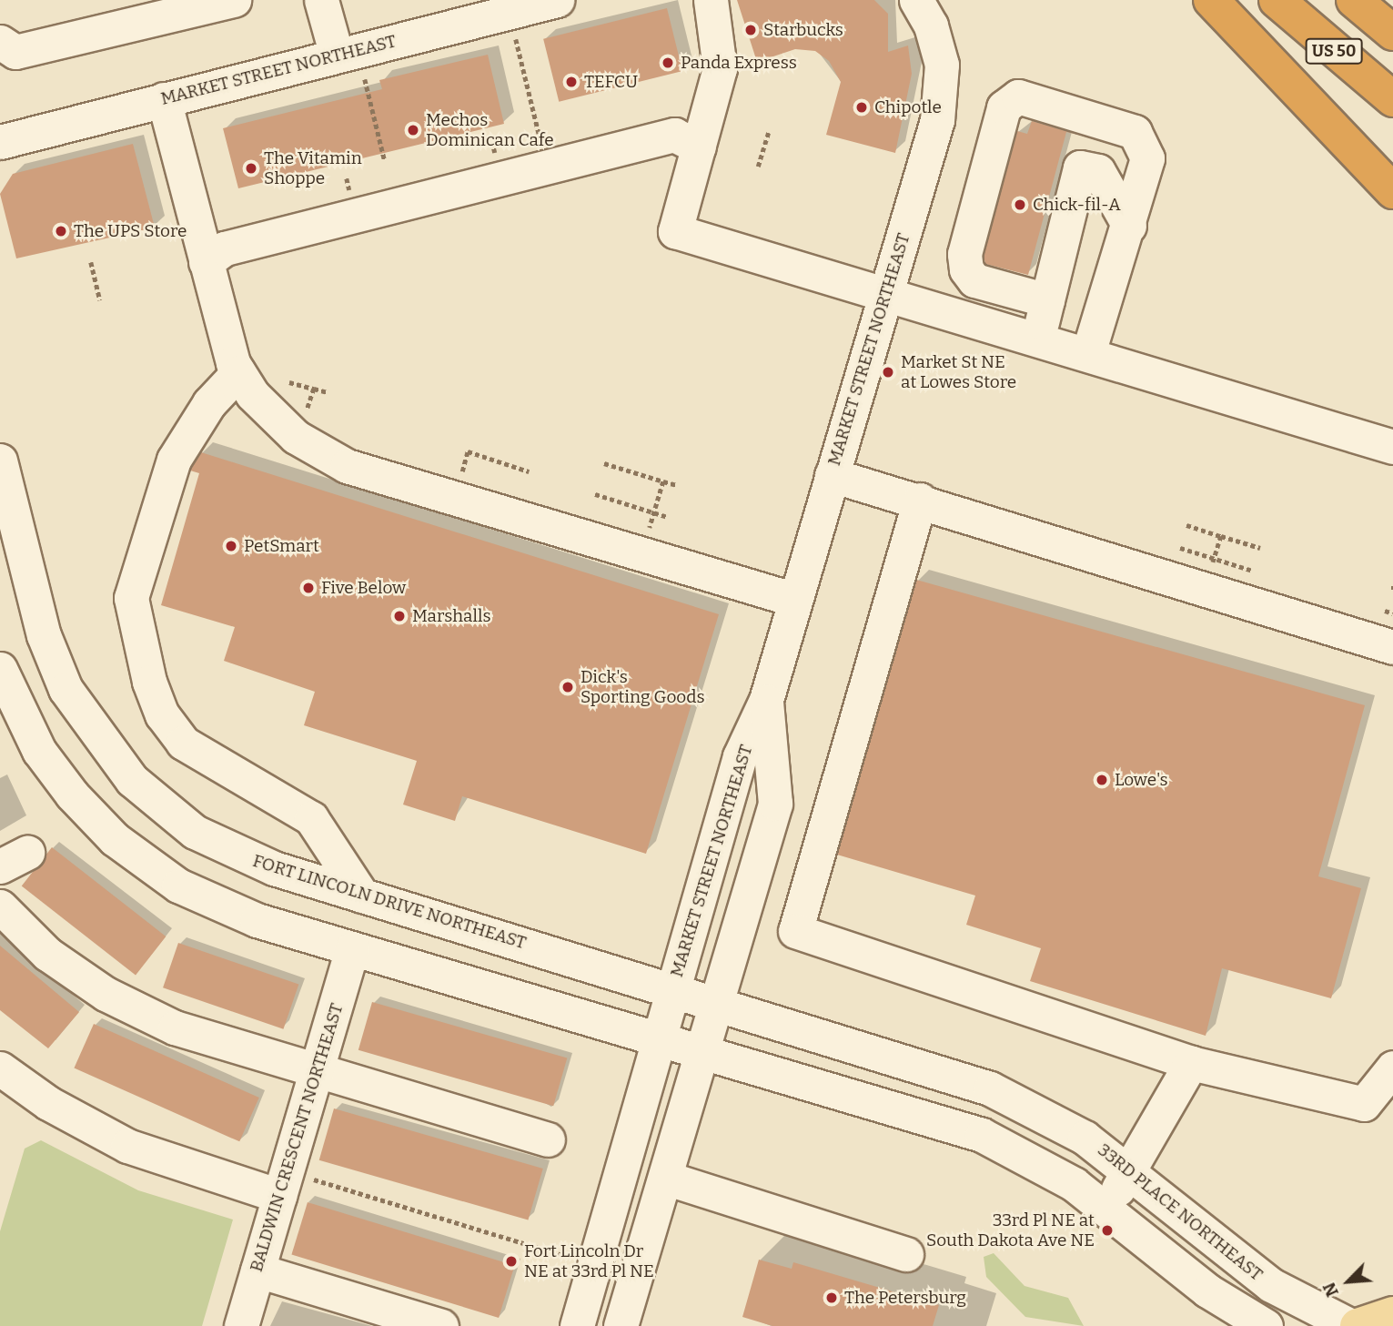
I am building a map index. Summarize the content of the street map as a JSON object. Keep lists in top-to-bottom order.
{
  "streets": {
    "highway": ["US 50"],
    "street": [
      "MARKET STREET NORTHEAST",
      "FORT LINCOLN DRIVE NORTHEAST",
      "BALDWIN CRESCENT NORTHEAST",
      "33RD PLACE NORTHEAST"
    ]
  },
  "crossings": [
    ["MARKET STREET NORTHEAST", "FORT LINCOLN DRIVE NORTHEAST"],
    ["MARKET STREET NORTHEAST", "33RD PLACE NORTHEAST"],
    ["FORT LINCOLN DRIVE NORTHEAST", "33RD PLACE NORTHEAST"]
  ],
  "places": [
    "Starbucks",
    "Panda Express",
    "TEFCU",
    "Chipotle",
    "Mechos Dominican Cafe",
    "The Vitamin Shoppe",
    "Chick-fil-A",
    "The UPS Store",
    "Market St NE at Lowes Store",
    "PetSmart",
    "Five Below",
    "Marshalls",
    "Dick's Sporting Goods",
    "Lowe's",
    "33rd Pl NE at South Dakota Ave NE",
    "Fort Lincoln Dr NE at 33rd Pl NE",
    "The Petersburg"
  ],
  "north": "bottom left"
}
